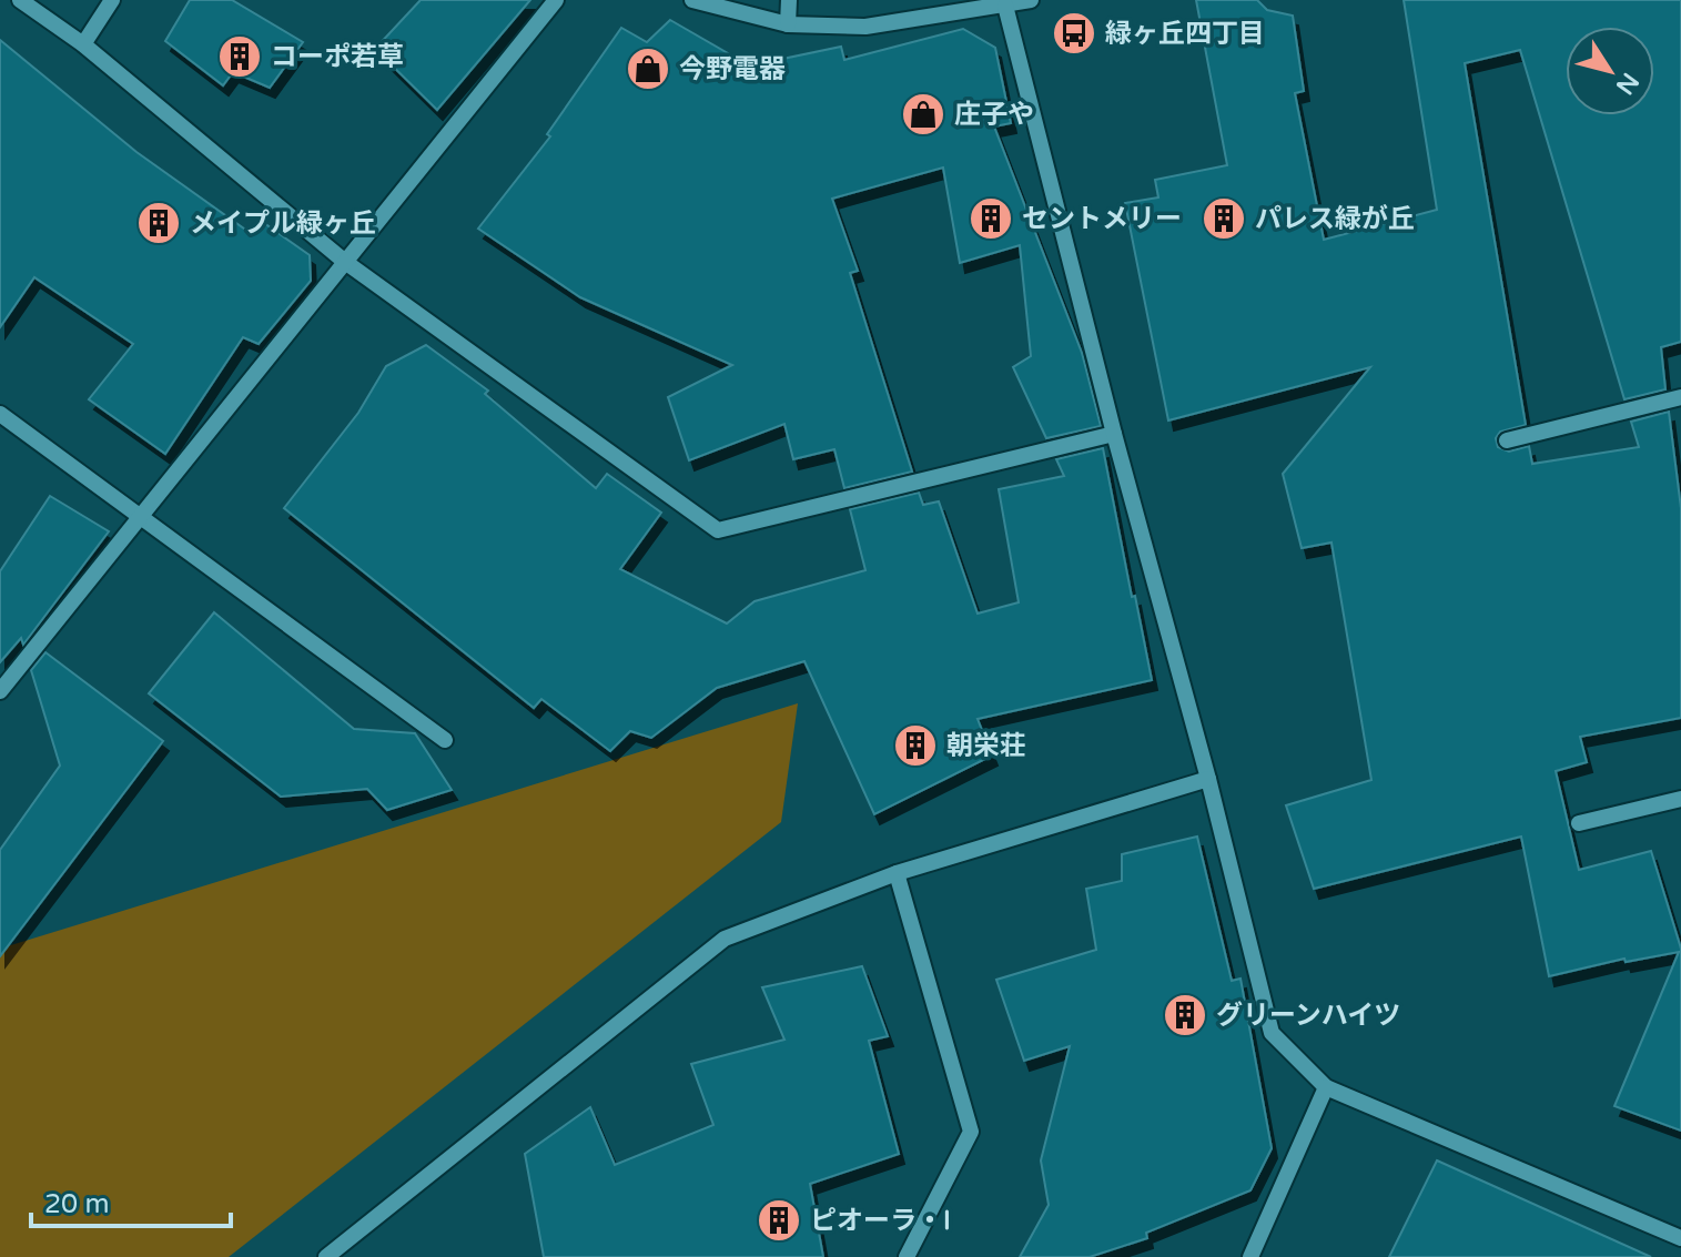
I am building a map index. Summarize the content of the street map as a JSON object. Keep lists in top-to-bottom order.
{
  "places": {
    "bus stop": ["緑ヶ丘四丁目"],
    "building": [
      "コーポ若草",
      "セントメリー",
      "パレス緑が丘",
      "メイプル緑ヶ丘",
      "朝栄荘",
      "グリーンハイツ",
      "ピオーラ・I"
    ],
    "shop": ["今野電器", "庄子や"]
  },
  "scale_bar": "20 m",
  "north": "bottom right"
}
